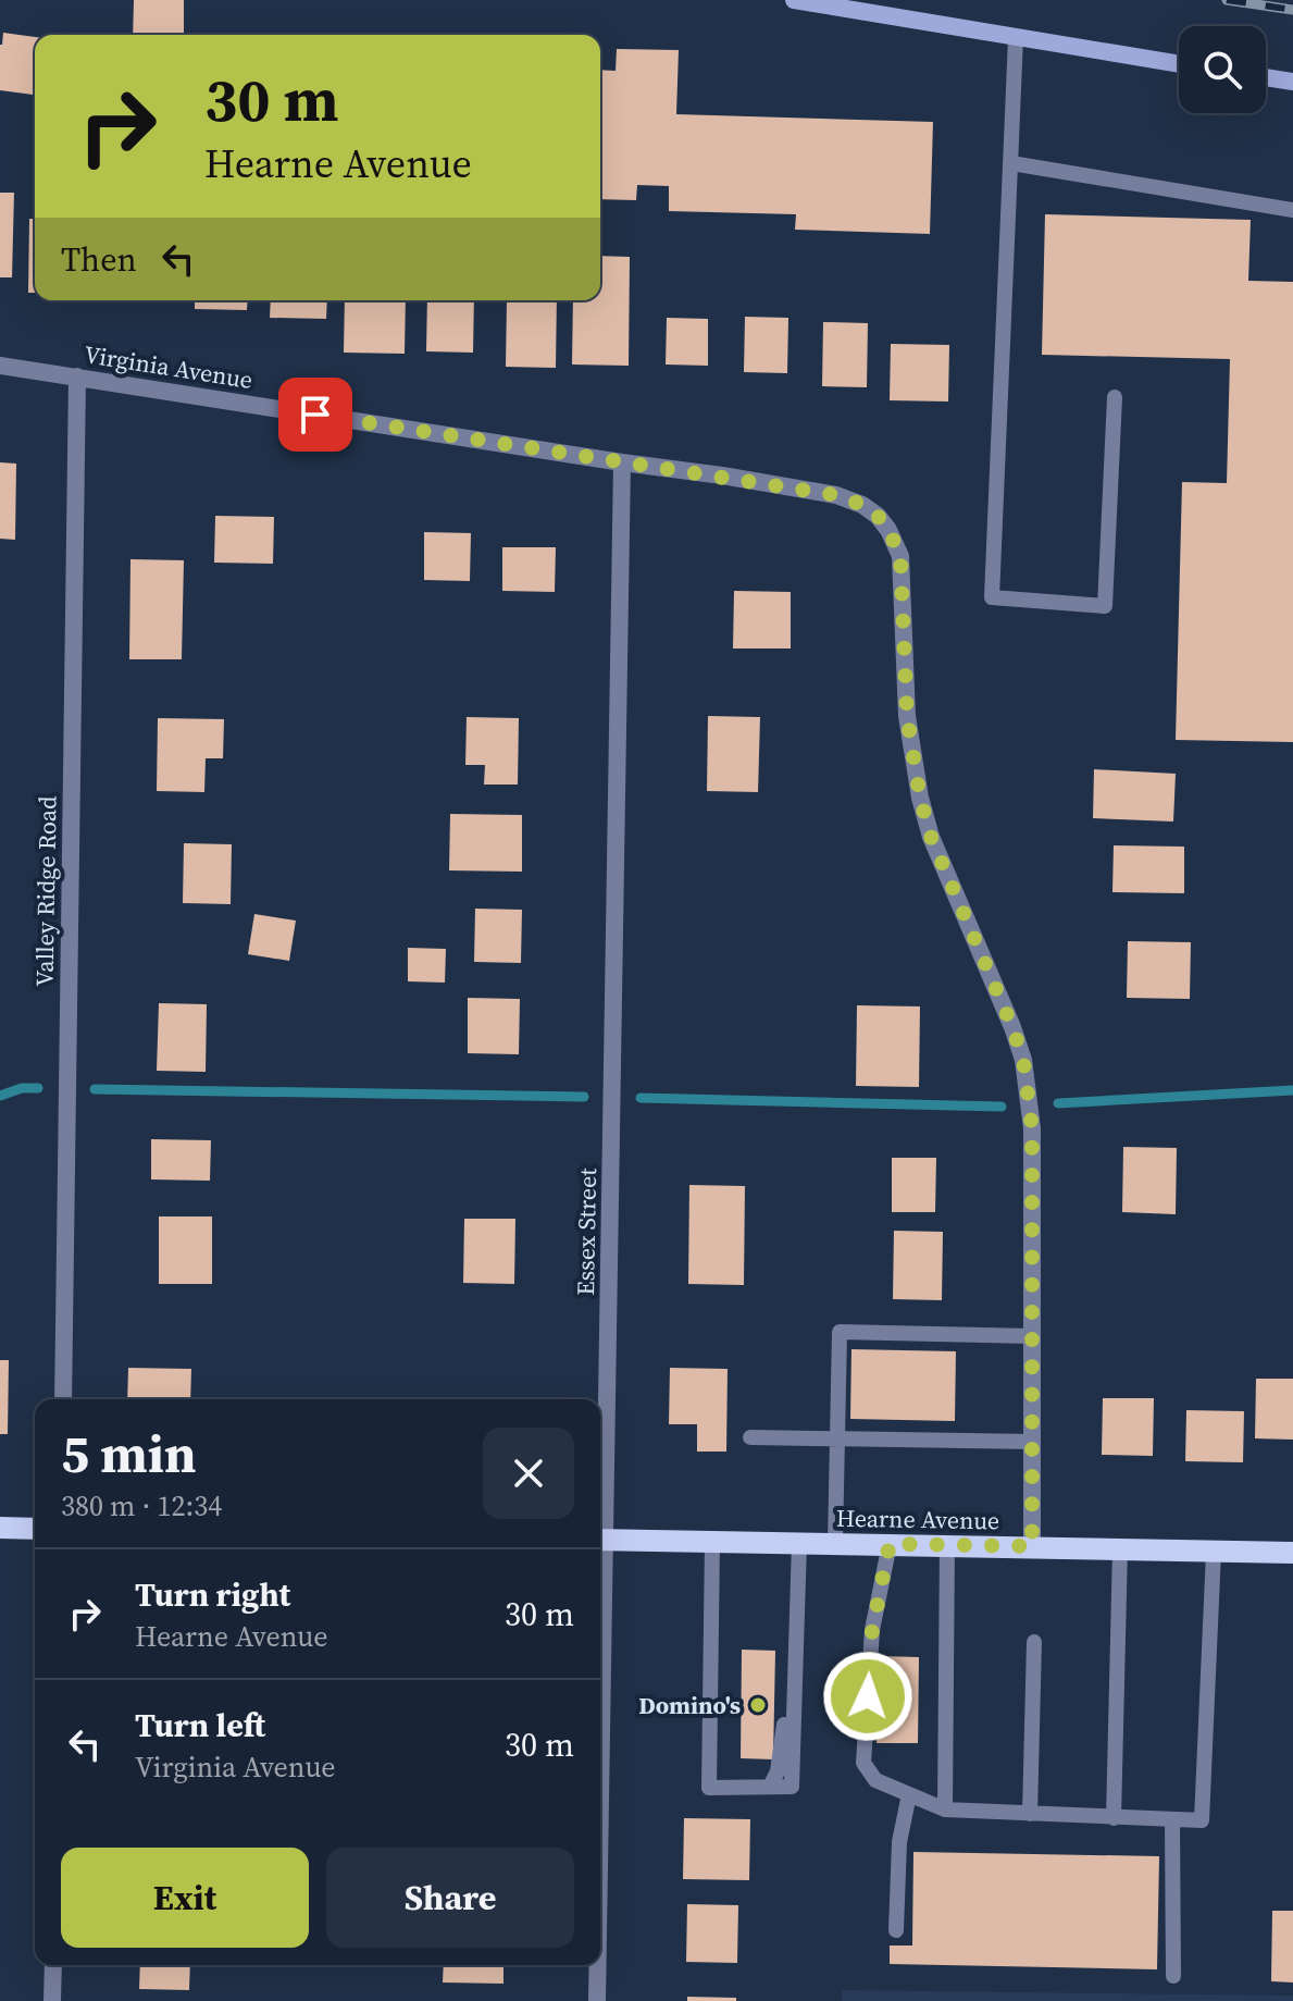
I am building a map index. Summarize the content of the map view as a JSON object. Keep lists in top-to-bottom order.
{
  "streets": {
    "main road": ["Hearne Avenue"],
    "street": ["Virginia Avenue", "Valley Ridge Road", "Essex Street"]
  },
  "crossings": [
    ["Virginia Avenue", "Valley Ridge Road"],
    ["Virginia Avenue", "Essex Street"],
    ["Virginia Avenue", "Hearne Avenue"]
  ],
  "places": ["Domino's"],
  "page": {
    "turn": ["30 m", "Hearne Avenue"],
    "then": "Then",
    "heading": ["5 min", "380 m · 12:34"],
    "list": [
      {
        "name": "Turn right",
        "note": "Hearne Avenue",
        "value": "30 m"
      },
      {
        "name": "Turn left",
        "note": "Virginia Avenue",
        "value": "30 m"
      }
    ],
    "buttons": ["Exit", "Share"]
  }
}
